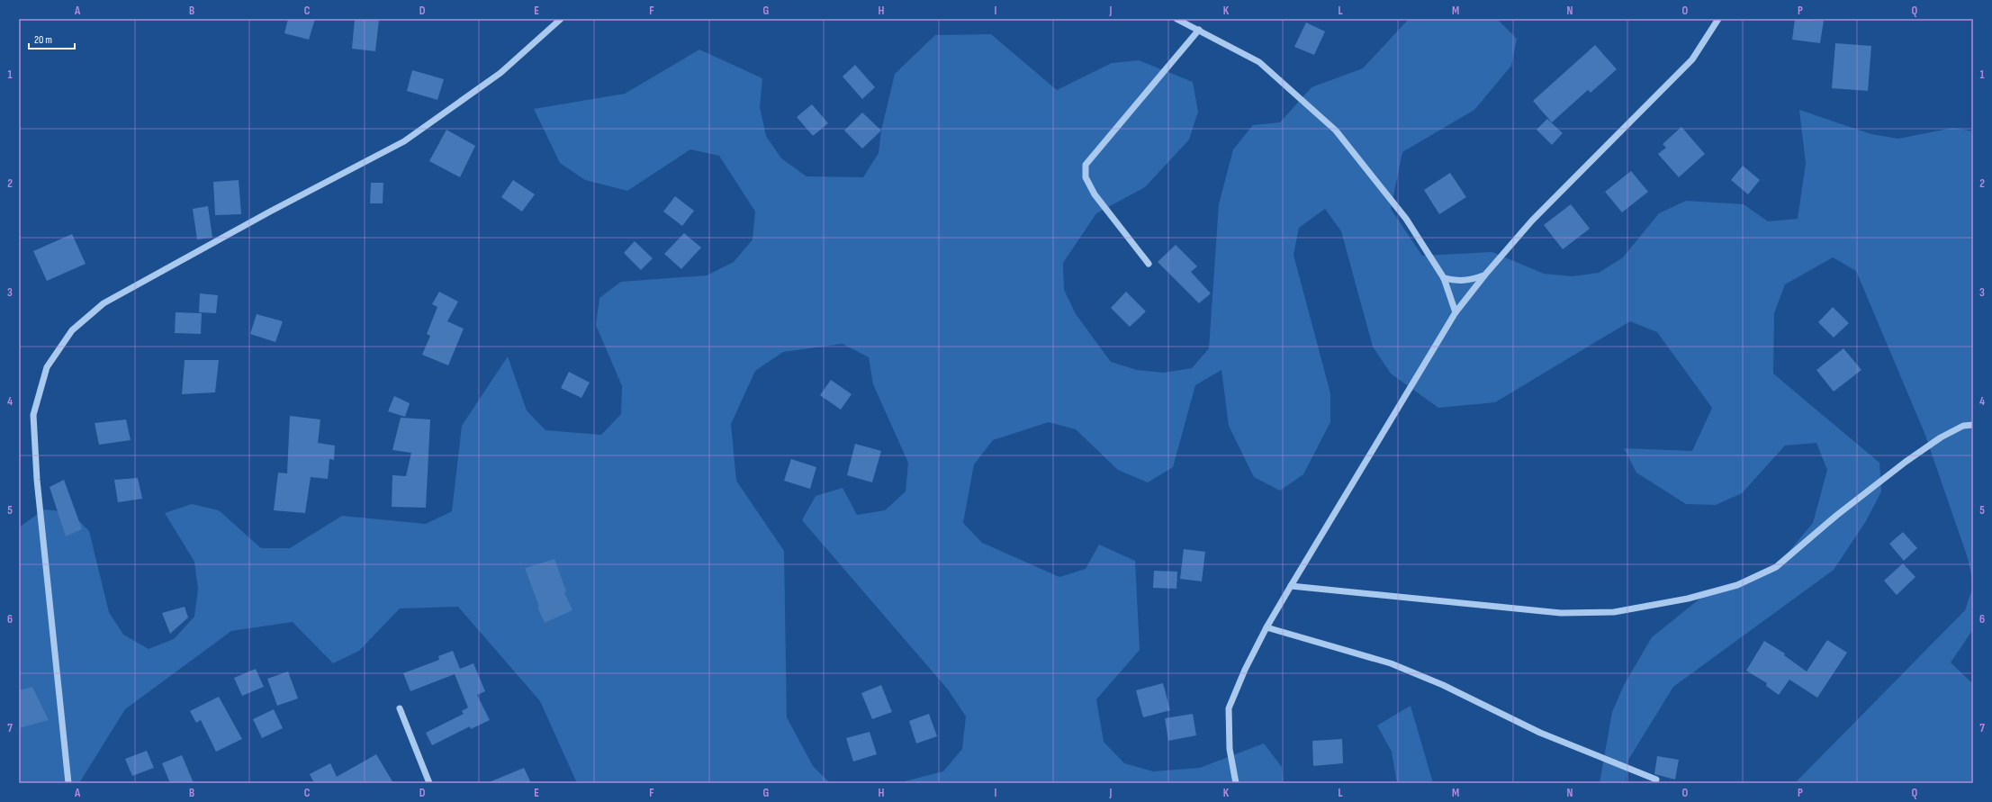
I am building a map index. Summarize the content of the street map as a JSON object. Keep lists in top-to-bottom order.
{
  "scale_bar": "20 m",
  "grid": {
    "columns": [
      "A",
      "B",
      "C",
      "D",
      "E",
      "F",
      "G",
      "H",
      "I",
      "J",
      "K",
      "L",
      "M",
      "N",
      "O",
      "P",
      "Q"
    ],
    "rows": [
      "1",
      "2",
      "3",
      "4",
      "5",
      "6",
      "7"
    ]
  }
}
